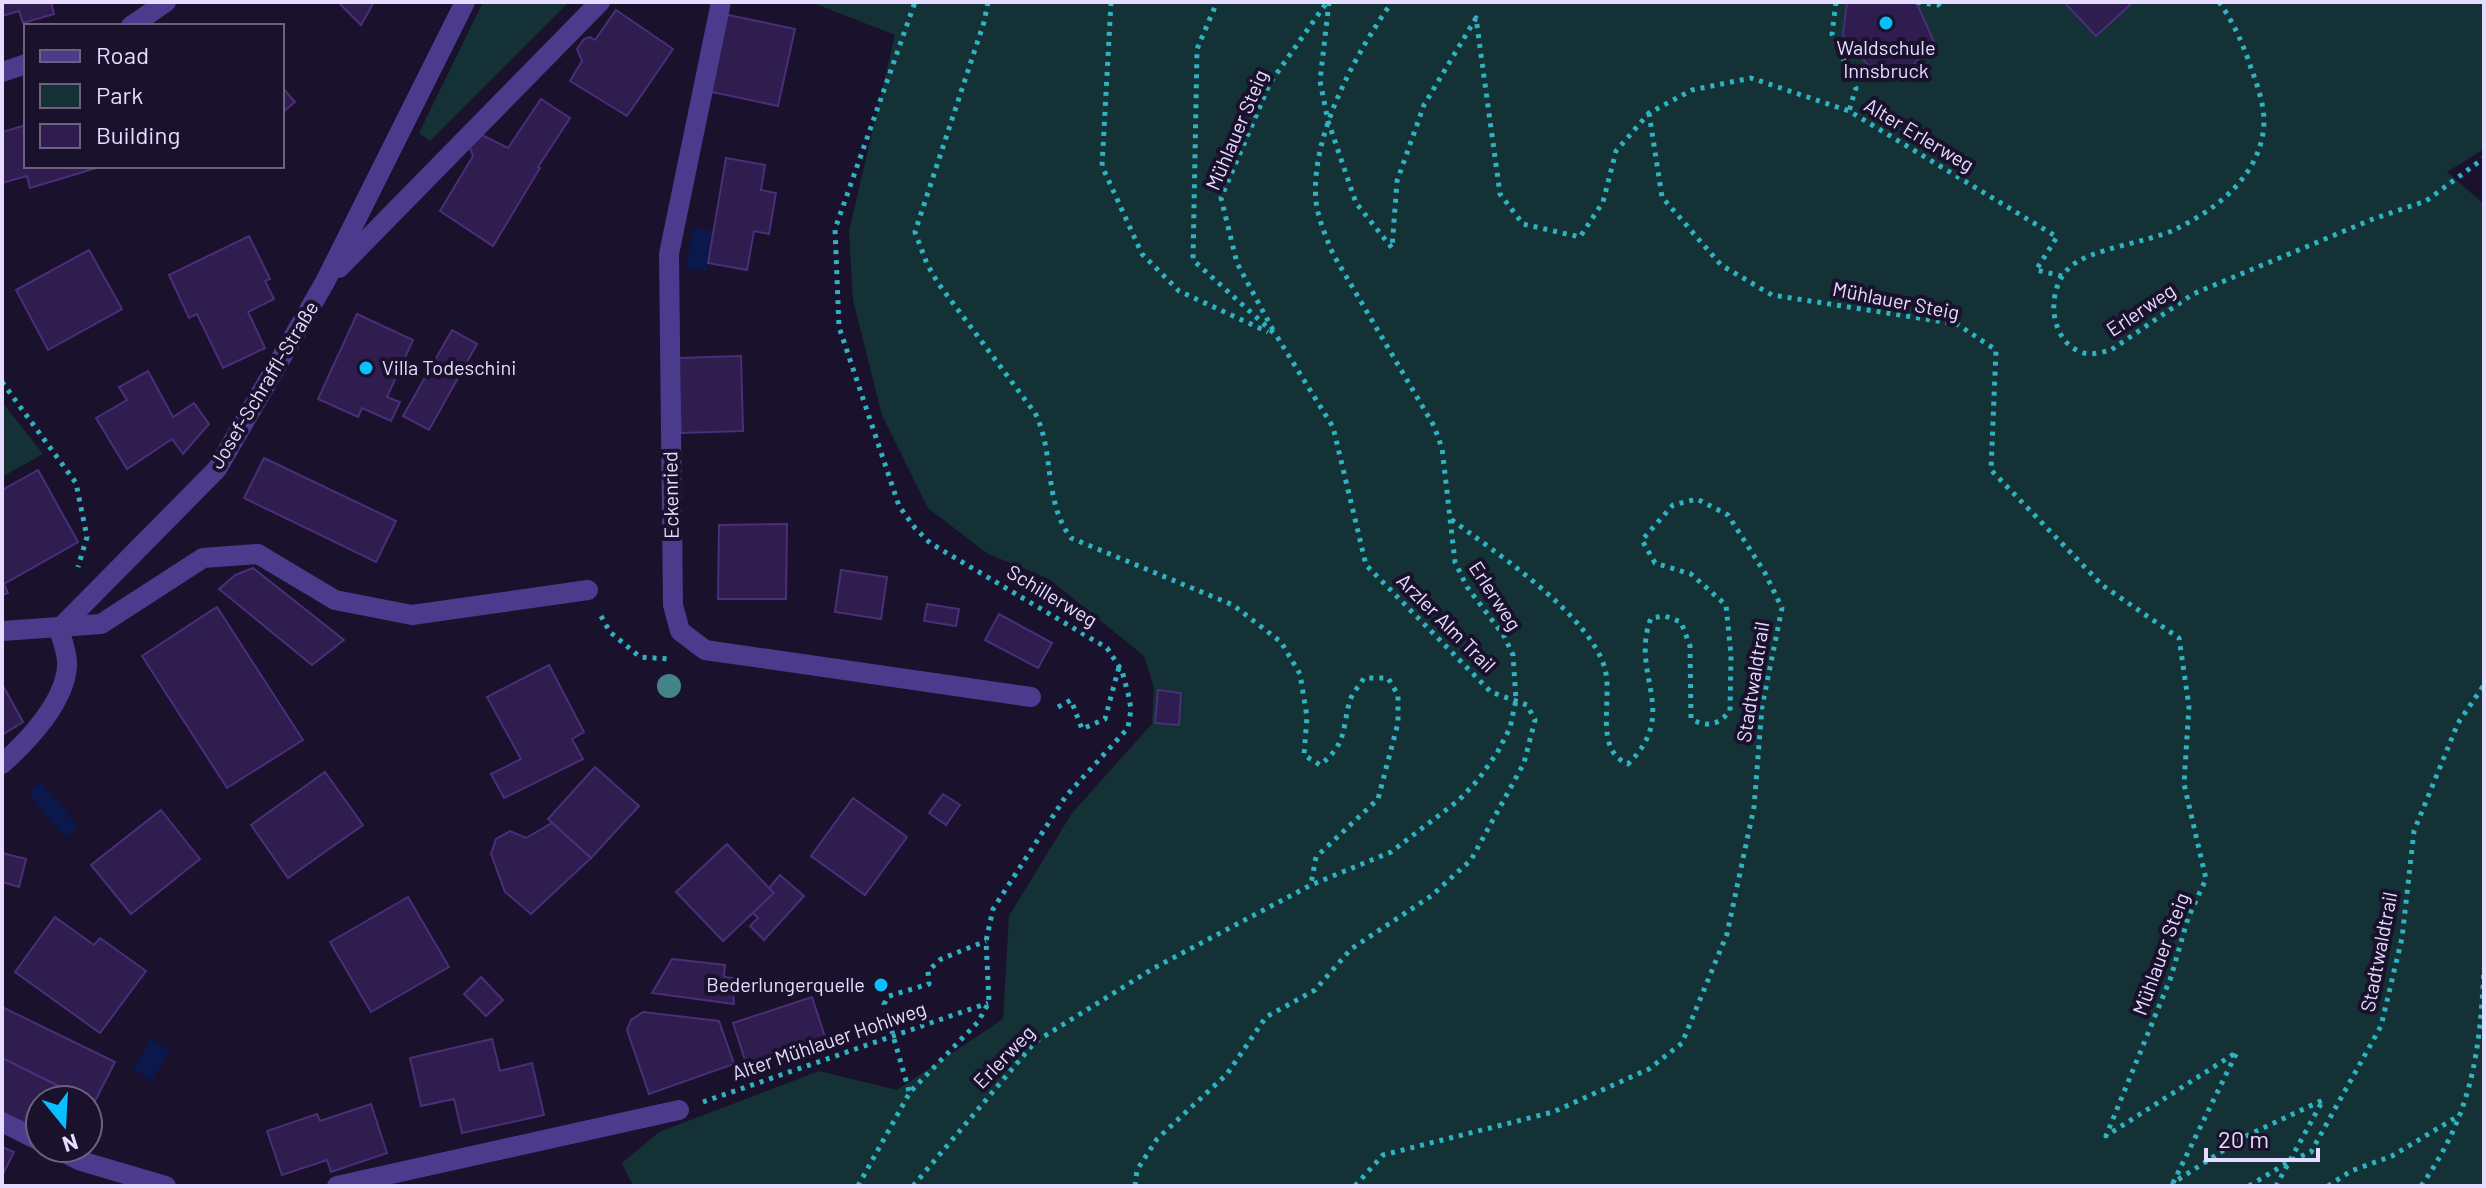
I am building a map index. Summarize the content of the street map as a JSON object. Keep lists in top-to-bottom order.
{
  "streets": {
    "street": ["Josef-Schraffl-Straße", "Eckenried"],
    "path": [
      "Mühlauer Steig",
      "Alter Erlerweg",
      "Erlerweg",
      "Schillerweg",
      "Arzler Alm Trail",
      "Stadtwaldtrail",
      "Alter Mühlauer Hohlweg"
    ]
  },
  "crossings": [
    ["Mühlauer Steig", "Alter Erlerweg"],
    ["Mühlauer Steig", "Erlerweg"],
    ["Mühlauer Steig", "Arzler Alm Trail"],
    ["Mühlauer Steig", "Stadtwaldtrail"],
    ["Alter Erlerweg", "Erlerweg"],
    ["Erlerweg", "Arzler Alm Trail"],
    ["Erlerweg", "Stadtwaldtrail"],
    ["Schillerweg", "Alter Mühlauer Hohlweg"]
  ],
  "places": ["Waldschule Innsbruck", "Villa Todeschini", "Bederlungerquelle"],
  "legend": ["Road", "Park", "Building"],
  "scale_bar": "20 m",
  "north": "bottom"
}
